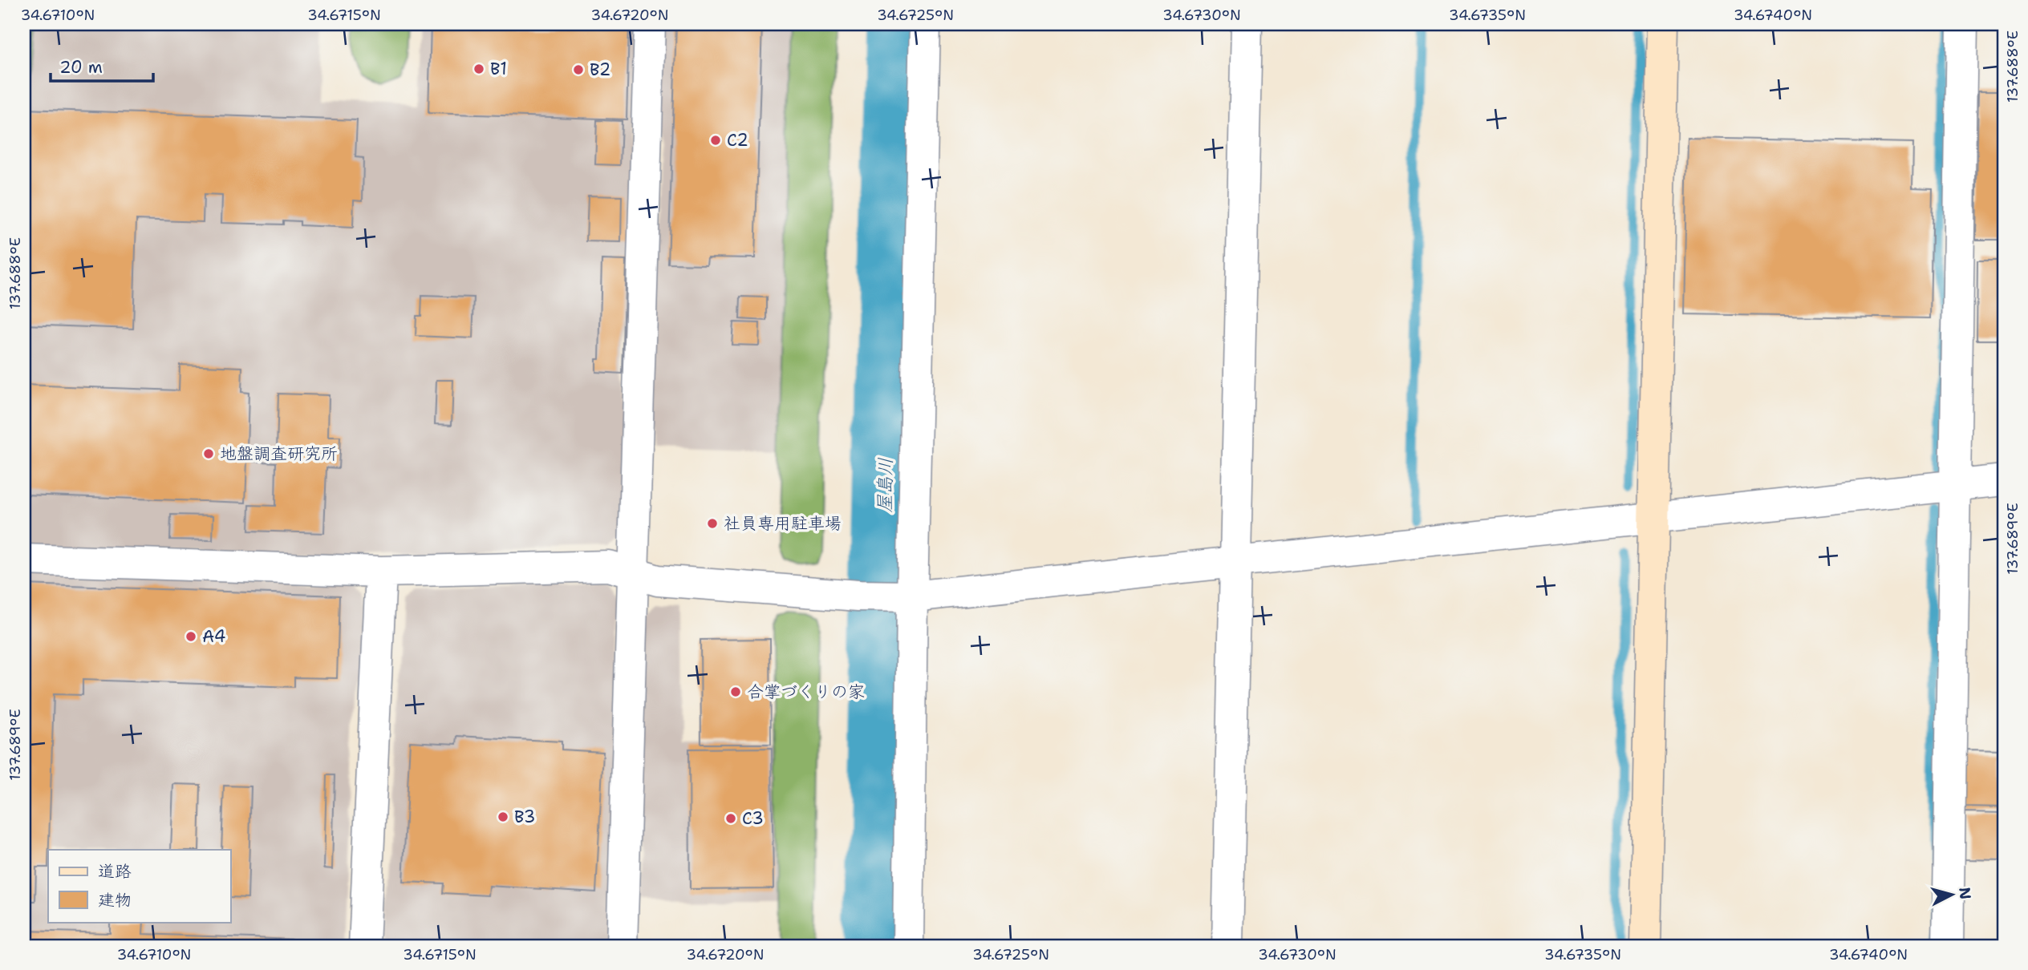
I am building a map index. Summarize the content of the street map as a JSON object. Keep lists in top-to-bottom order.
{
  "water": ["屋島川"],
  "places": [
    "B1",
    "B2",
    "C2",
    "地盤調査研究所",
    "社員専用駐車場",
    "A4",
    "合掌づくりの家",
    "B3",
    "C3"
  ],
  "legend": ["道路", "建物"],
  "scale_bar": "20 m",
  "north": "right",
  "coordinates": [
    "34.6710°N",
    "34.6715°N",
    "34.6720°N",
    "34.6725°N",
    "34.6730°N",
    "34.6735°N",
    "34.6740°N",
    "137.688°E",
    "137.689°E"
  ]
}
